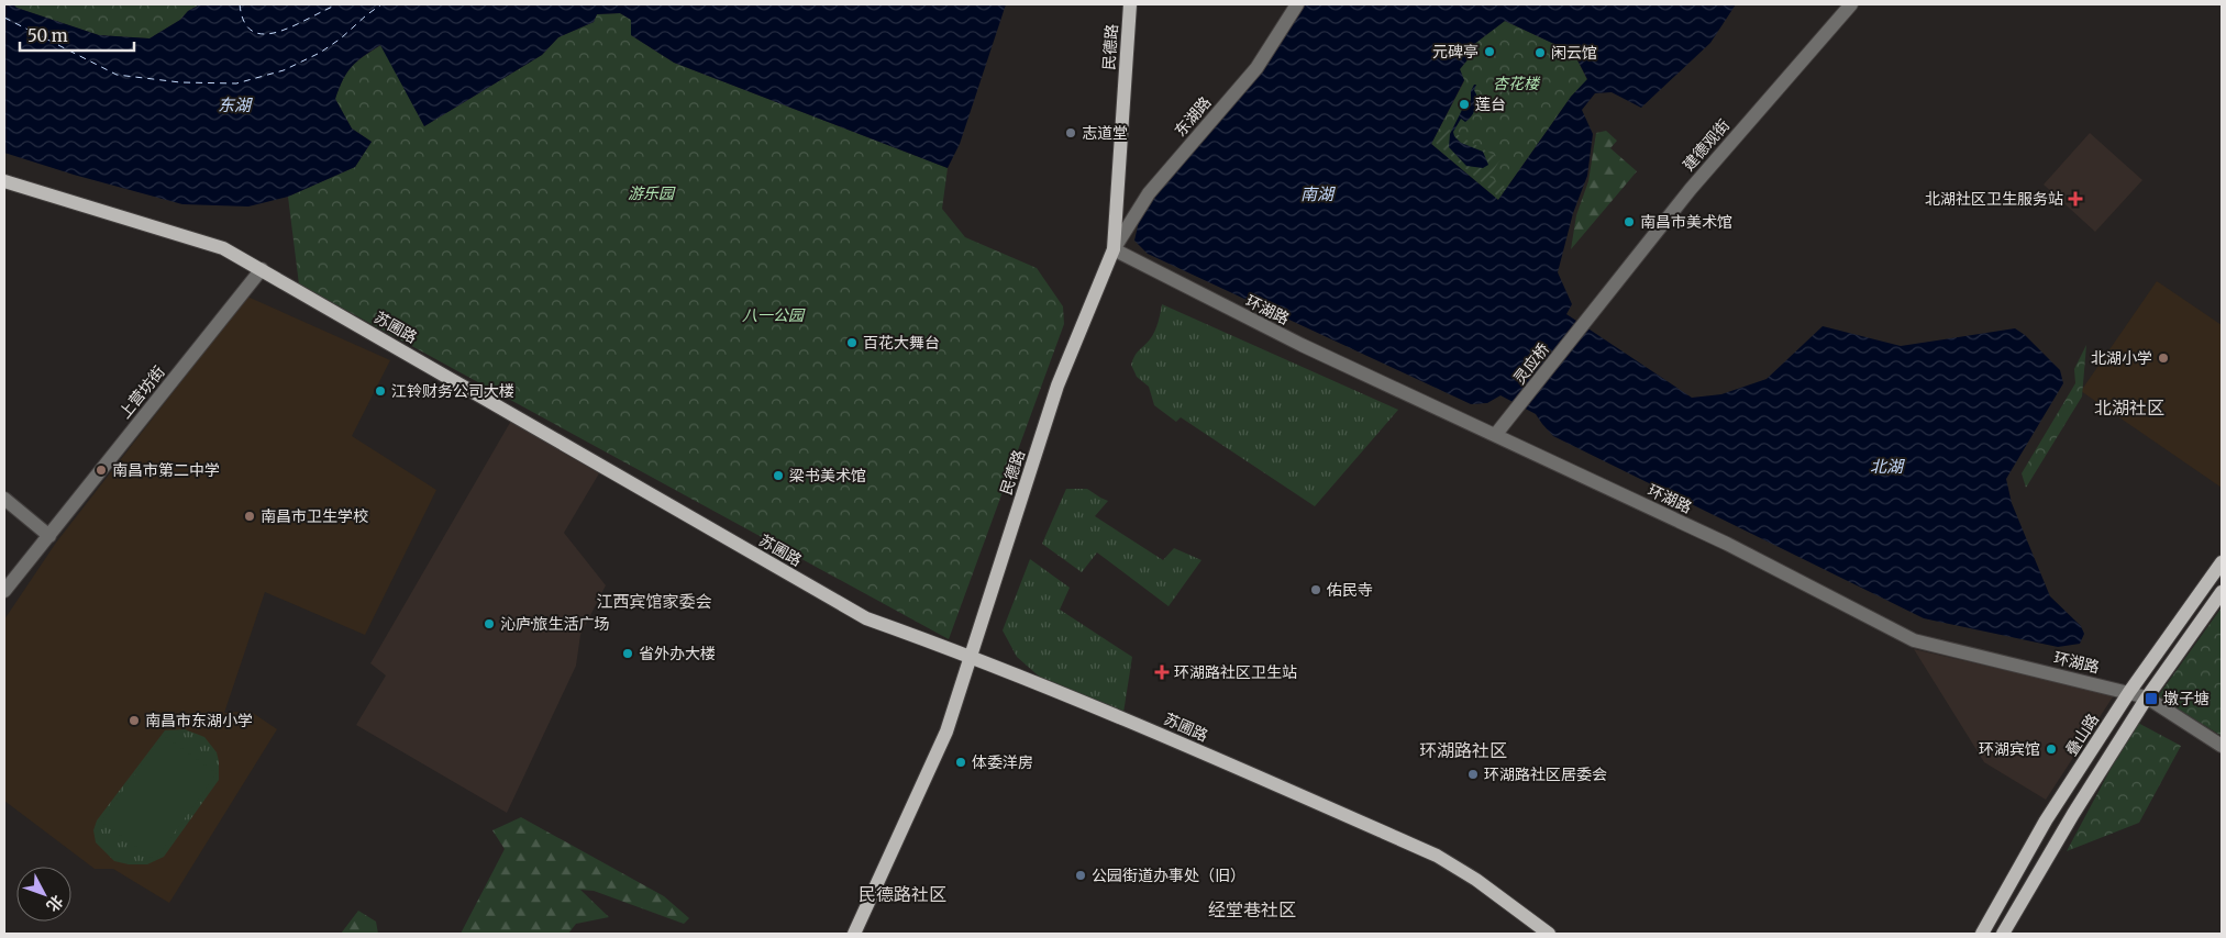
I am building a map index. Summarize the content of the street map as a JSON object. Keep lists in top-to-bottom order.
{
  "streets": {
    "main road": ["民德路", "苏圃路", "叠山路"],
    "street": [
      "东湖路",
      "建德观街",
      "环湖路",
      "灵应桥",
      "上营坊街"
    ]
  },
  "crossings": [
    ["民德路", "东湖路"],
    ["民德路", "环湖路"],
    ["民德路", "苏圃路"],
    ["东湖路", "环湖路"],
    ["建德观街", "灵应桥"],
    ["环湖路", "灵应桥"],
    ["环湖路", "叠山路"],
    ["苏圃路", "上营坊街"]
  ],
  "districts": [
    "北湖社区",
    "江西宾馆家委会",
    "环湖路社区",
    "民德路社区",
    "经堂巷社区"
  ],
  "water": ["东湖", "南湖", "北湖"],
  "parks": ["杏花楼", "游乐园", "八一公园"],
  "places": {
    "other": [
      "元碑亭",
      "闲云馆",
      "莲台",
      "志道堂",
      "南昌市美术馆",
      "百花大舞台",
      "北湖小学",
      "江铃财务公司大楼",
      "南昌市第二中学",
      "梁书美术馆",
      "南昌市卫生学校",
      "佑民寺",
      "沁庐·旅生活广场",
      "省外办大楼",
      "南昌市东湖小学",
      "环湖宾馆",
      "体委洋房",
      "环湖路社区居委会",
      "公园街道办事处（旧）"
    ],
    "health": ["北湖社区卫生服务站", "环湖路社区卫生站"],
    "transit": ["墩子塘"]
  },
  "scale_bar": "50 m",
  "north": "bottom right"
}
